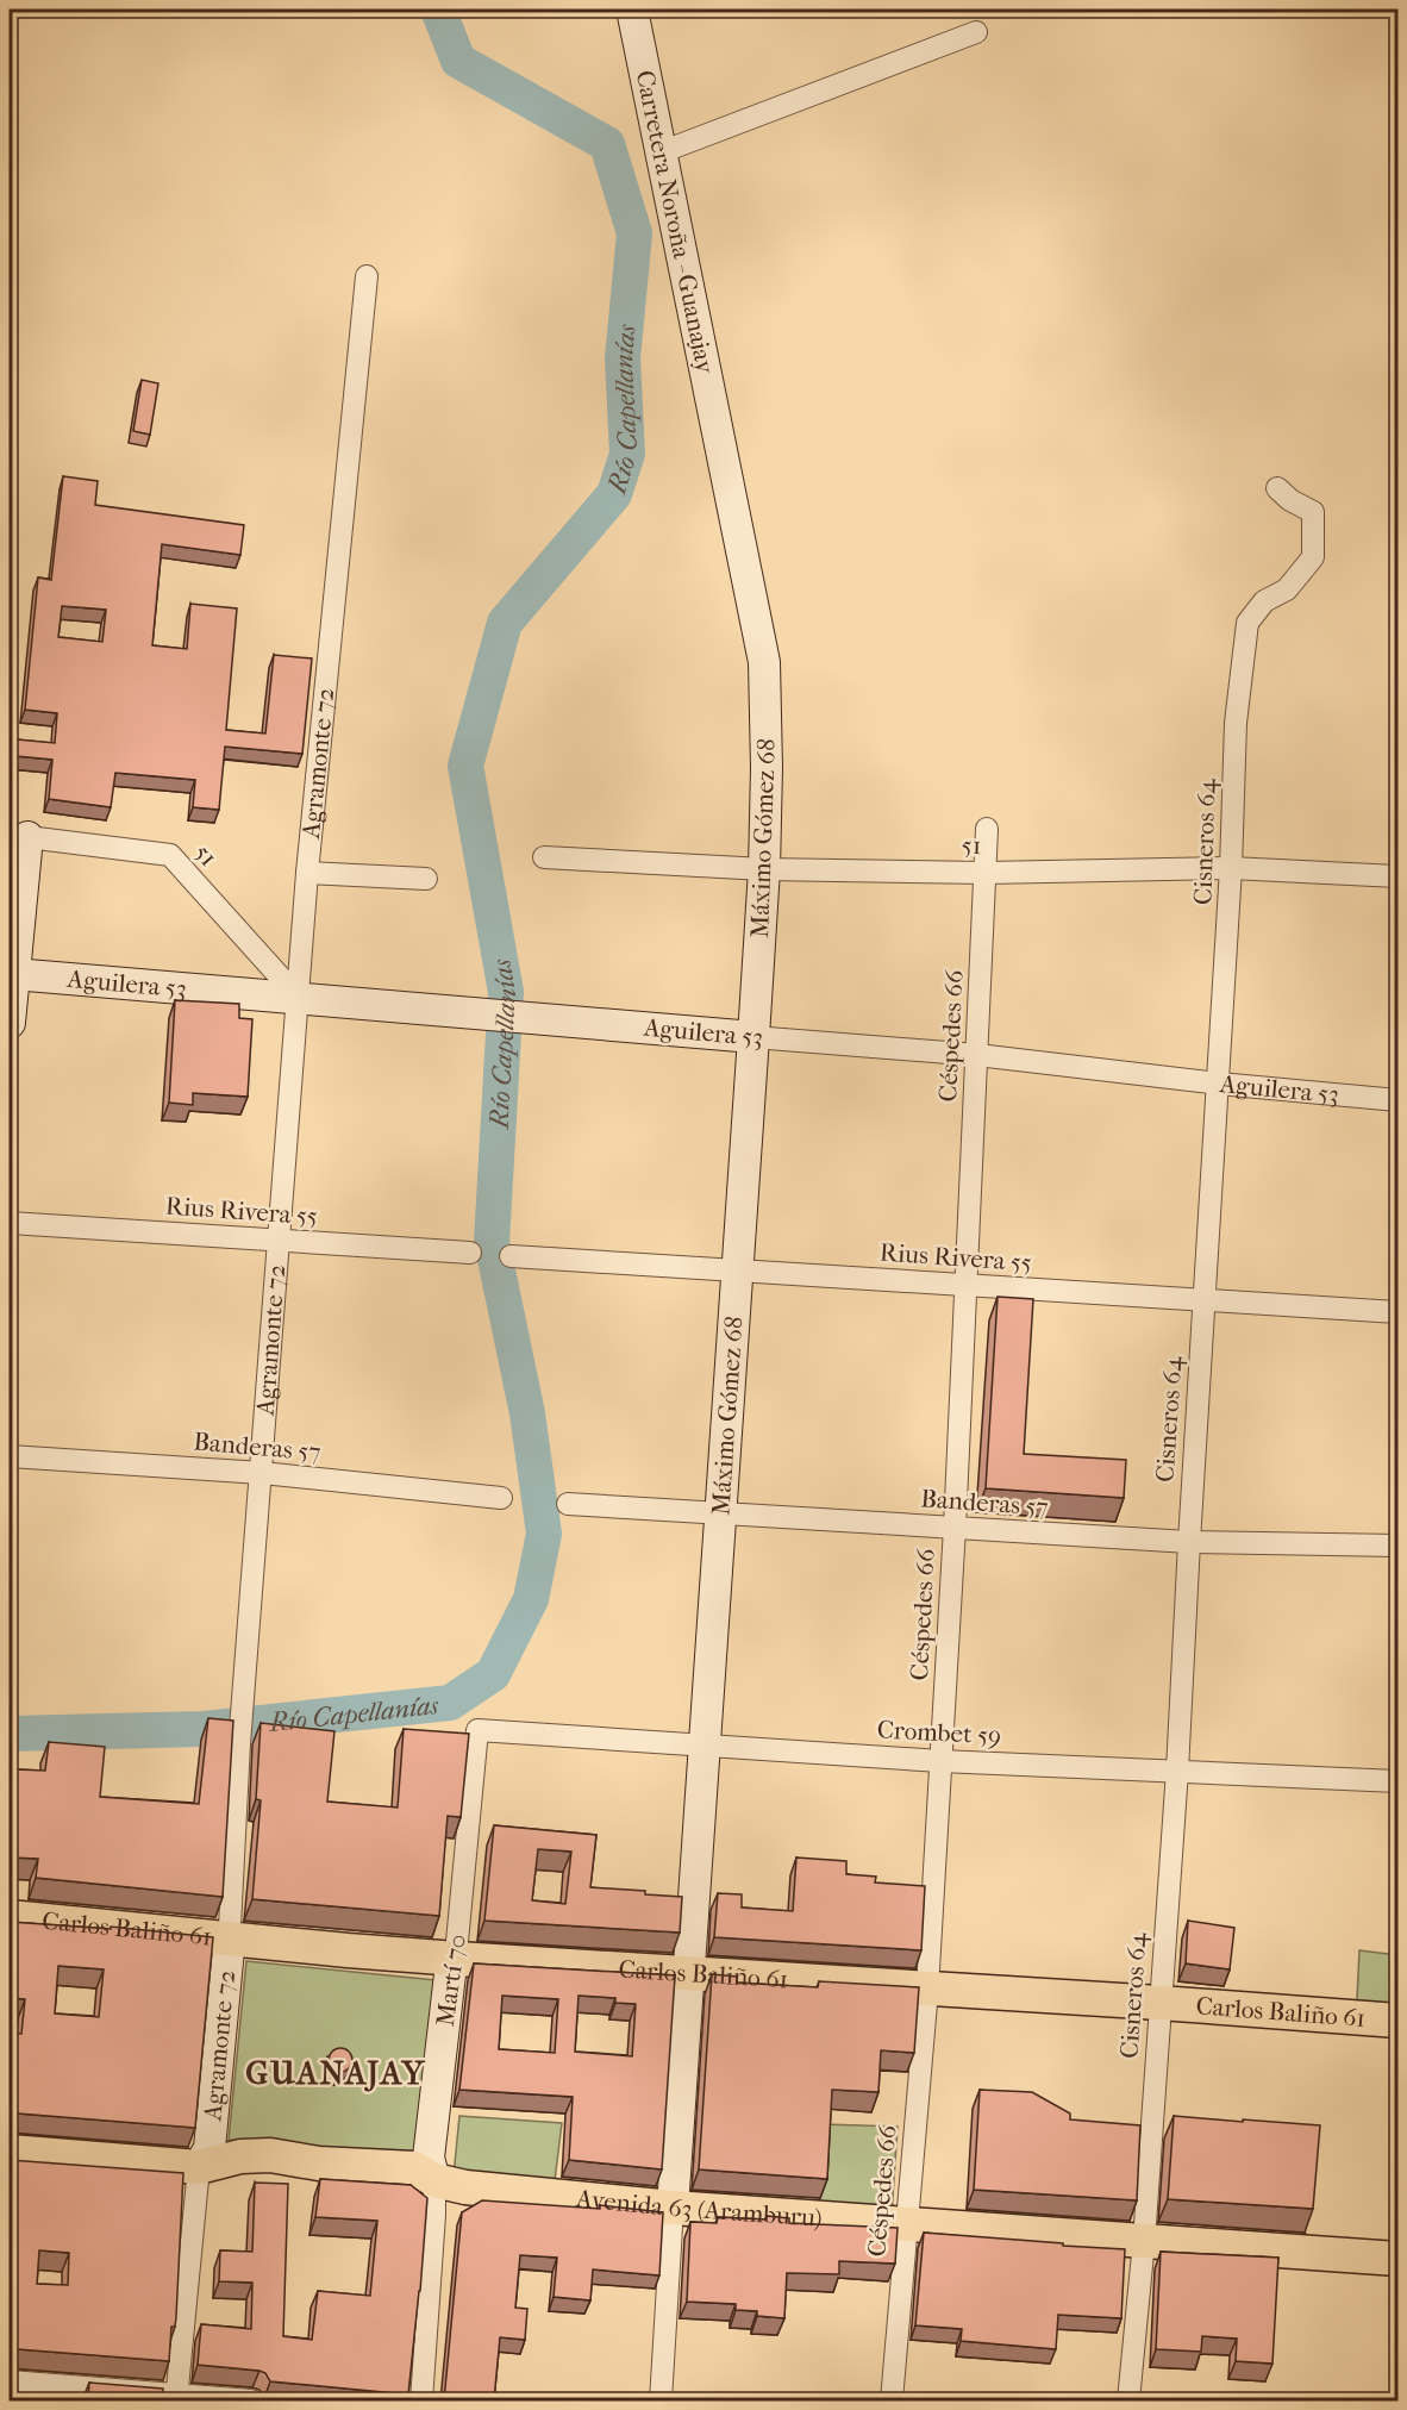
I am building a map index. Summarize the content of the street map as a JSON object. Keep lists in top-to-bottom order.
{
  "streets": {
    "main road": ["Carlos Baliño 61", "Avenida 63 (Aramburu)"],
    "street": [
      "Carretera Noroña - Guanajay",
      "Agramonte 72",
      "Máximo Gómez 68",
      "Cisneros 64",
      "51",
      "Aguilera 53",
      "Céspedes 66",
      "Rius Rivera 55",
      "Banderas 57",
      "Crombet 59",
      "Martí 70"
    ]
  },
  "crossings": [
    ["Carretera Noroña - Guanajay", "Máximo Gómez 68"],
    ["Agramonte 72", "51"],
    ["Agramonte 72", "Aguilera 53"],
    ["Agramonte 72", "Rius Rivera 55"],
    ["Agramonte 72", "Banderas 57"],
    ["Agramonte 72", "Carlos Baliño 61"],
    ["Agramonte 72", "Avenida 63 (Aramburu)"],
    ["Máximo Gómez 68", "51"],
    ["Máximo Gómez 68", "Aguilera 53"],
    ["Máximo Gómez 68", "Rius Rivera 55"],
    ["Máximo Gómez 68", "Banderas 57"],
    ["Máximo Gómez 68", "Crombet 59"],
    ["Máximo Gómez 68", "Carlos Baliño 61"],
    ["Máximo Gómez 68", "Avenida 63 (Aramburu)"],
    ["Cisneros 64", "51"],
    ["Cisneros 64", "Aguilera 53"],
    ["Cisneros 64", "Rius Rivera 55"],
    ["Cisneros 64", "Banderas 57"],
    ["Cisneros 64", "Crombet 59"],
    ["Cisneros 64", "Carlos Baliño 61"],
    ["Cisneros 64", "Avenida 63 (Aramburu)"],
    ["51", "Aguilera 53"],
    ["51", "Céspedes 66"],
    ["Aguilera 53", "Céspedes 66"],
    ["Céspedes 66", "Rius Rivera 55"],
    ["Céspedes 66", "Banderas 57"],
    ["Céspedes 66", "Crombet 59"],
    ["Céspedes 66", "Carlos Baliño 61"],
    ["Céspedes 66", "Avenida 63 (Aramburu)"],
    ["Crombet 59", "Martí 70"],
    ["Carlos Baliño 61", "Martí 70"],
    ["Martí 70", "Avenida 63 (Aramburu)"]
  ],
  "districts": ["GUANAJAY"],
  "water": ["Río Capellanías"]
}
